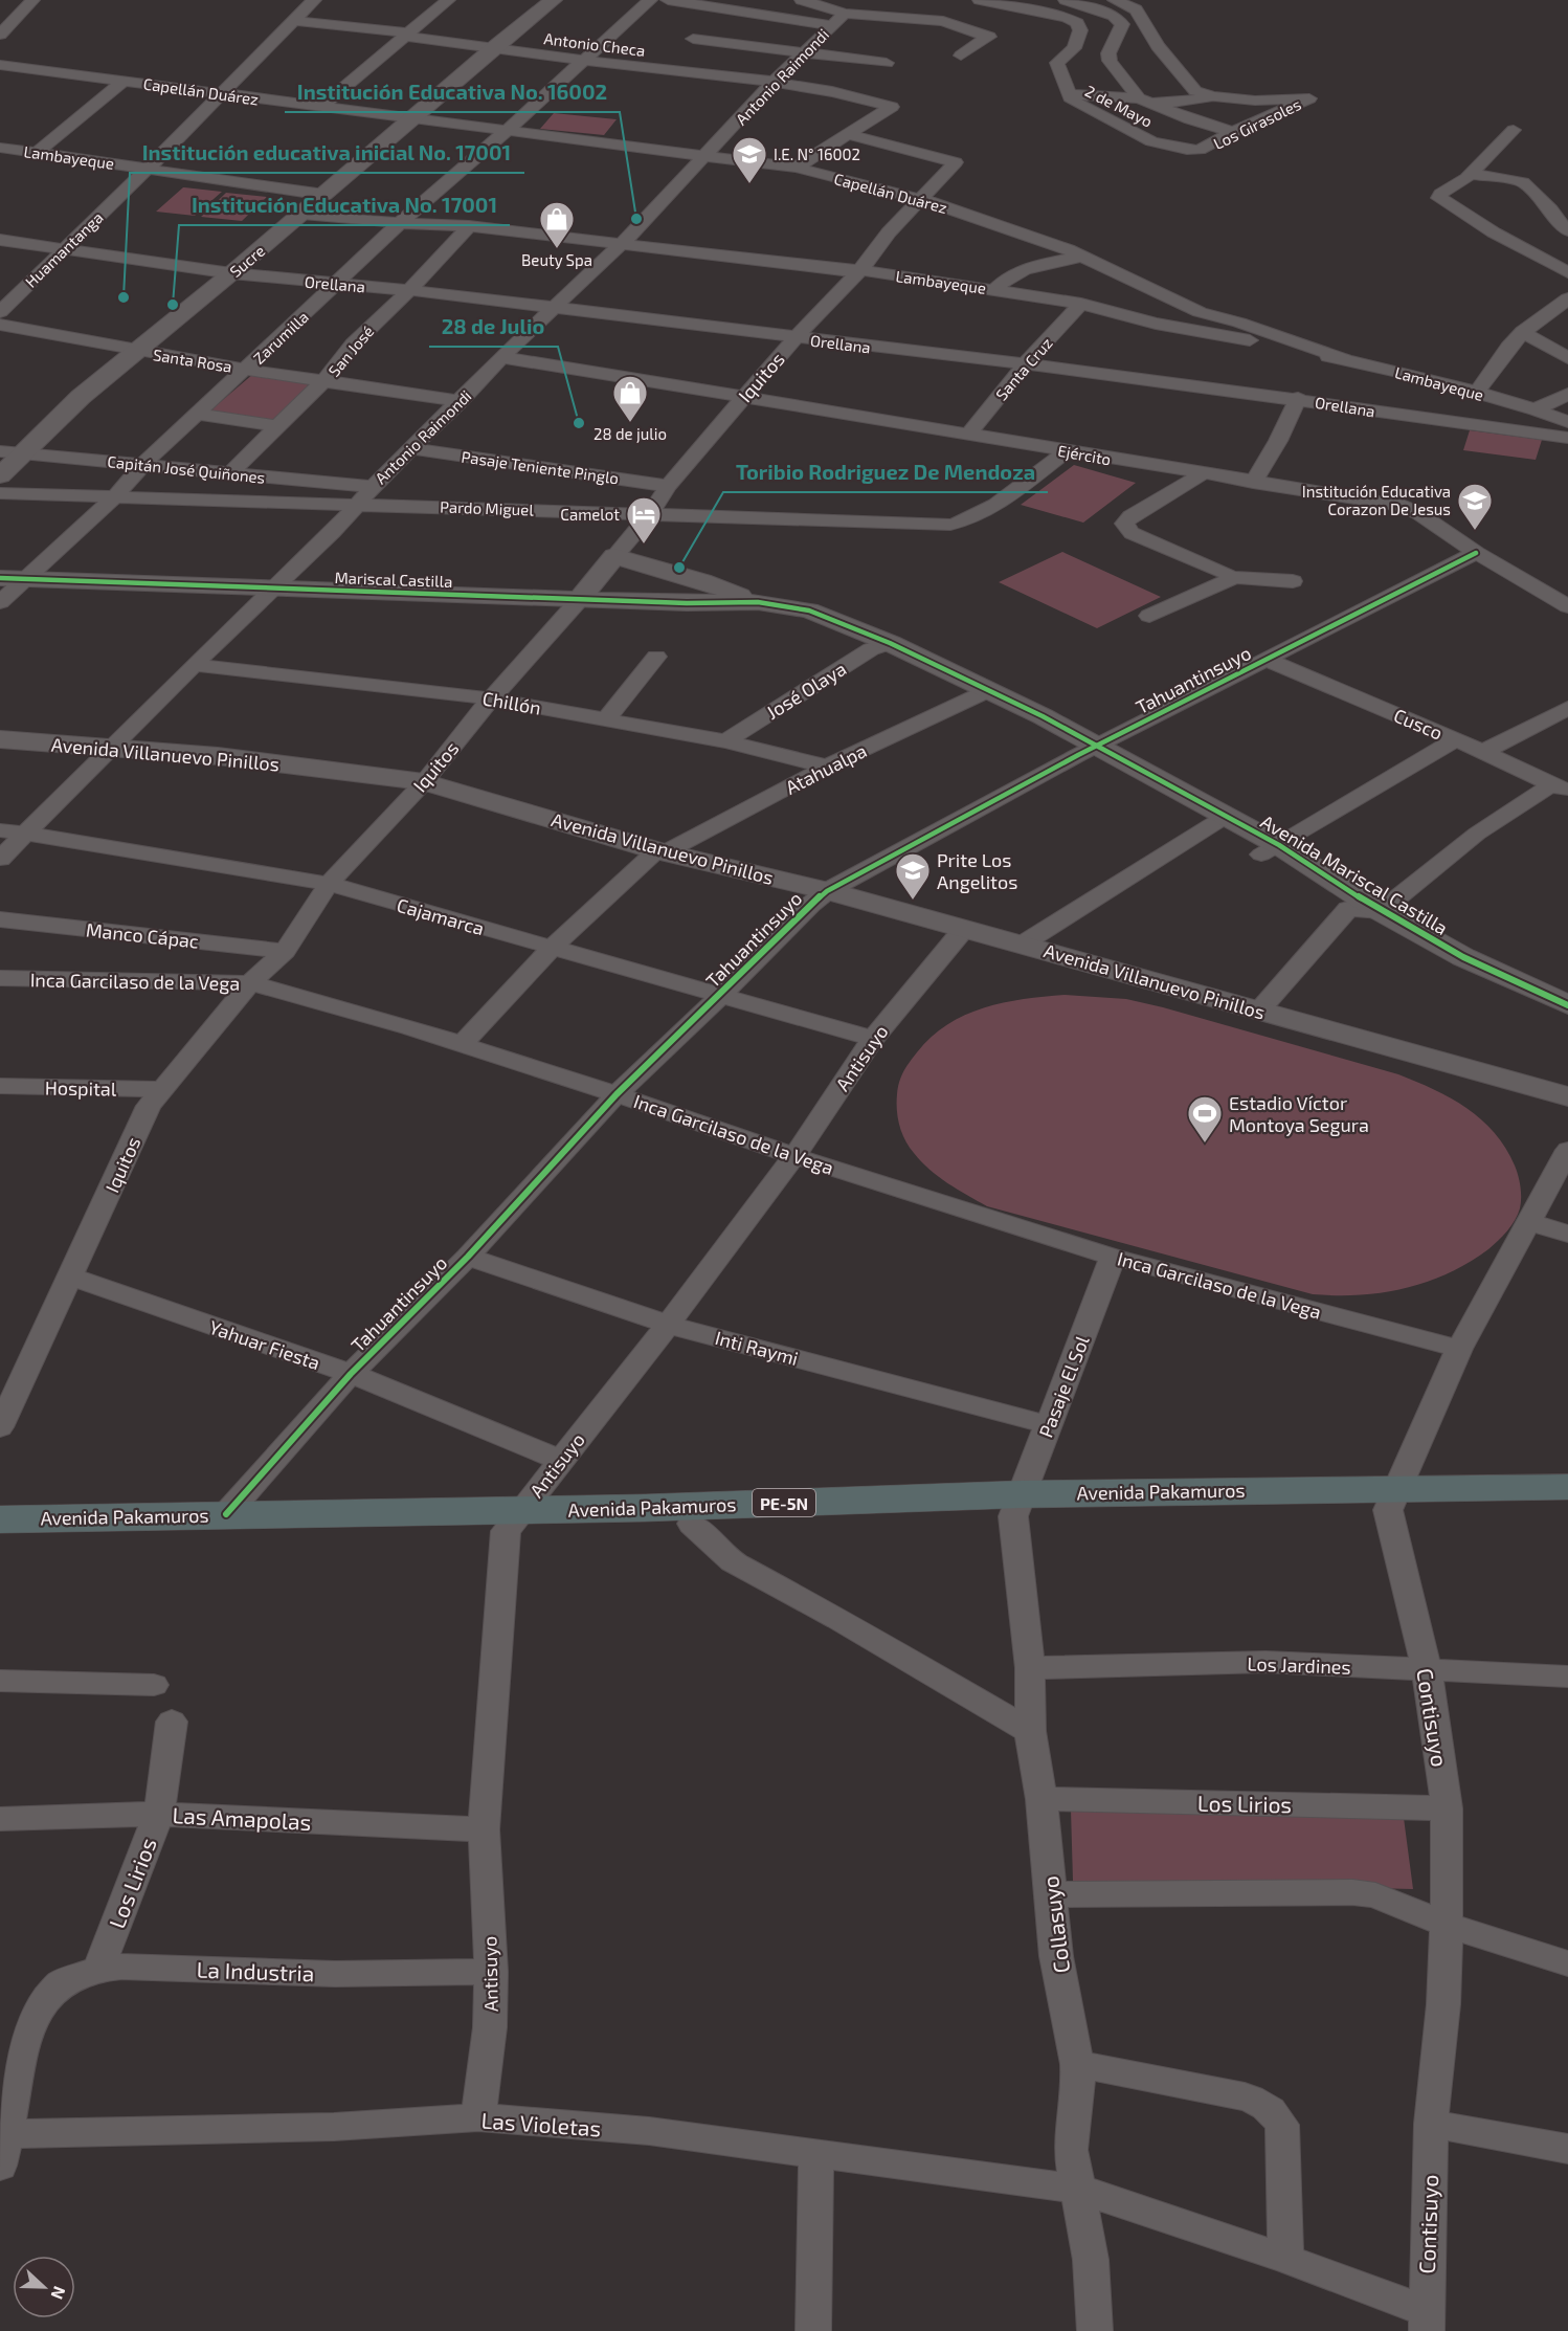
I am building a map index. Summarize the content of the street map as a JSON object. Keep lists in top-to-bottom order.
{
  "streets": {
    "highway": ["Avenida Pakamuros", "PE-5N"],
    "street": [
      "Antonio Checa",
      "Antonio Raimondi",
      "Capellán Duárez",
      "2 de Mayo",
      "Los Girasoles",
      "Lambayeque",
      "Huamantanga",
      "Sucre",
      "Orellana",
      "Zarumilla",
      "San José",
      "Santa Rosa",
      "Santa Cruz",
      "Iquitos",
      "Ejército",
      "Pasaje Teniente Pinglo",
      "Capitán José Quiñones",
      "Pardo Miguel",
      "Mariscal Castilla",
      "Tahuantinsuyo",
      "José Olaya",
      "Chillón",
      "Cusco",
      "Avenida Villanuevo Pinillos",
      "Atahualpa",
      "Avenida Mariscal Castilla",
      "Cajamarca",
      "Manco Cápac",
      "Inca Garcilaso de la Vega",
      "Antisuyo",
      "Hospital",
      "Yahuar Fiesta",
      "Inti Raymi",
      "Pasaje El Sol",
      "Los Jardines",
      "Contisuyo",
      "Los Lirios",
      "Las Amapolas",
      "Collasuyo",
      "La Industria",
      "Las Violetas"
    ]
  },
  "crossings": [
    ["Antonio Checa", "Antonio Raimondi"],
    ["Antonio Checa", "Huamantanga"],
    ["Antonio Checa", "Sucre"],
    ["Antonio Checa", "Zarumilla"],
    ["Antonio Checa", "Iquitos"],
    ["Antonio Raimondi", "Capellán Duárez"],
    ["Antonio Raimondi", "Lambayeque"],
    ["Antonio Raimondi", "Orellana"],
    ["Antonio Raimondi", "Santa Rosa"],
    ["Antonio Raimondi", "Ejército"],
    ["Antonio Raimondi", "Pasaje Teniente Pinglo"],
    ["Antonio Raimondi", "Capitán José Quiñones"],
    ["Antonio Raimondi", "Pardo Miguel"],
    ["Antonio Raimondi", "Mariscal Castilla"],
    ["Antonio Raimondi", "Chillón"],
    ["Antonio Raimondi", "Avenida Villanuevo Pinillos"],
    ["Antonio Raimondi", "Cajamarca"],
    ["Capellán Duárez", "Lambayeque"],
    ["Capellán Duárez", "Huamantanga"],
    ["Capellán Duárez", "Sucre"],
    ["Capellán Duárez", "Zarumilla"],
    ["Capellán Duárez", "Iquitos"],
    ["2 de Mayo", "Los Girasoles"],
    ["Lambayeque", "Huamantanga"],
    ["Lambayeque", "Sucre"],
    ["Lambayeque", "Zarumilla"],
    ["Lambayeque", "San José"],
    ["Lambayeque", "Santa Cruz"],
    ["Lambayeque", "Iquitos"],
    ["Huamantanga", "Orellana"],
    ["Sucre", "Orellana"],
    ["Sucre", "Santa Rosa"],
    ["Sucre", "Capitán José Quiñones"],
    ["Orellana", "Zarumilla"],
    ["Orellana", "San José"],
    ["Orellana", "Santa Cruz"],
    ["Orellana", "Iquitos"],
    ["Zarumilla", "Santa Rosa"],
    ["Zarumilla", "Capitán José Quiñones"],
    ["Zarumilla", "Pardo Miguel"],
    ["Zarumilla", "Mariscal Castilla"],
    ["San José", "Santa Rosa"],
    ["San José", "Capitán José Quiñones"],
    ["Santa Cruz", "Ejército"],
    ["Iquitos", "Ejército"],
    ["Iquitos", "Pasaje Teniente Pinglo"],
    ["Iquitos", "Pardo Miguel"],
    ["Iquitos", "Mariscal Castilla"],
    ["Iquitos", "Chillón"],
    ["Iquitos", "Avenida Villanuevo Pinillos"],
    ["Iquitos", "Cajamarca"],
    ["Iquitos", "Manco Cápac"],
    ["Iquitos", "Inca Garcilaso de la Vega"],
    ["Iquitos", "Hospital"],
    ["Iquitos", "Yahuar Fiesta"],
    ["Ejército", "Pardo Miguel"],
    ["Ejército", "Tahuantinsuyo"],
    ["Mariscal Castilla", "Avenida Mariscal Castilla"],
    ["Tahuantinsuyo", "Cusco"],
    ["Tahuantinsuyo", "Avenida Villanuevo Pinillos"],
    ["Tahuantinsuyo", "Avenida Mariscal Castilla"],
    ["Tahuantinsuyo", "Cajamarca"],
    ["Tahuantinsuyo", "Inca Garcilaso de la Vega"],
    ["Tahuantinsuyo", "Yahuar Fiesta"],
    ["Tahuantinsuyo", "Inti Raymi"],
    ["Tahuantinsuyo", "Avenida Pakamuros"],
    ["José Olaya", "Chillón"],
    ["José Olaya", "Avenida Mariscal Castilla"],
    ["Chillón", "Atahualpa"],
    ["Avenida Villanuevo Pinillos", "Atahualpa"],
    ["Avenida Villanuevo Pinillos", "Antisuyo"],
    ["Atahualpa", "Avenida Mariscal Castilla"],
    ["Atahualpa", "Cajamarca"],
    ["Atahualpa", "Inca Garcilaso de la Vega"],
    ["Cajamarca", "Antisuyo"],
    ["Inca Garcilaso de la Vega", "Antisuyo"],
    ["Inca Garcilaso de la Vega", "Pasaje El Sol"],
    ["Antisuyo", "Yahuar Fiesta"],
    ["Antisuyo", "Inti Raymi"],
    ["Antisuyo", "Avenida Pakamuros"],
    ["Antisuyo", "Las Amapolas"],
    ["Antisuyo", "La Industria"],
    ["Antisuyo", "Las Violetas"],
    ["Inti Raymi", "Pasaje El Sol"],
    ["Pasaje El Sol", "Avenida Pakamuros"],
    ["Pasaje El Sol", "Collasuyo"],
    ["Avenida Pakamuros", "Contisuyo"],
    ["Avenida Pakamuros", "Collasuyo"],
    ["Los Jardines", "Contisuyo"],
    ["Los Jardines", "Collasuyo"],
    ["Contisuyo", "Los Lirios"],
    ["Contisuyo", "Las Violetas"],
    ["Los Lirios", "Las Amapolas"],
    ["Los Lirios", "Collasuyo"],
    ["Los Lirios", "La Industria"],
    ["Collasuyo", "Las Violetas"],
    ["La Industria", "Las Violetas"]
  ],
  "places": {
    "school or university": ["I.E. N° 16002", "Institución Educativa Corazon De Jesus", "Prite Los Angelitos"],
    "other": [
      "Institución Educativa No. 16002",
      "Institución educativa inicial No. 17001",
      "Institución Educativa No. 17001",
      "28 de Julio",
      "Toribio Rodriguez De Mendoza"
    ],
    "shop": ["Beuty Spa", "28 de julio"],
    "hotel": ["Camelot"],
    "sports": ["Estadio Víctor Montoya Segura"]
  },
  "north": "right"
}
